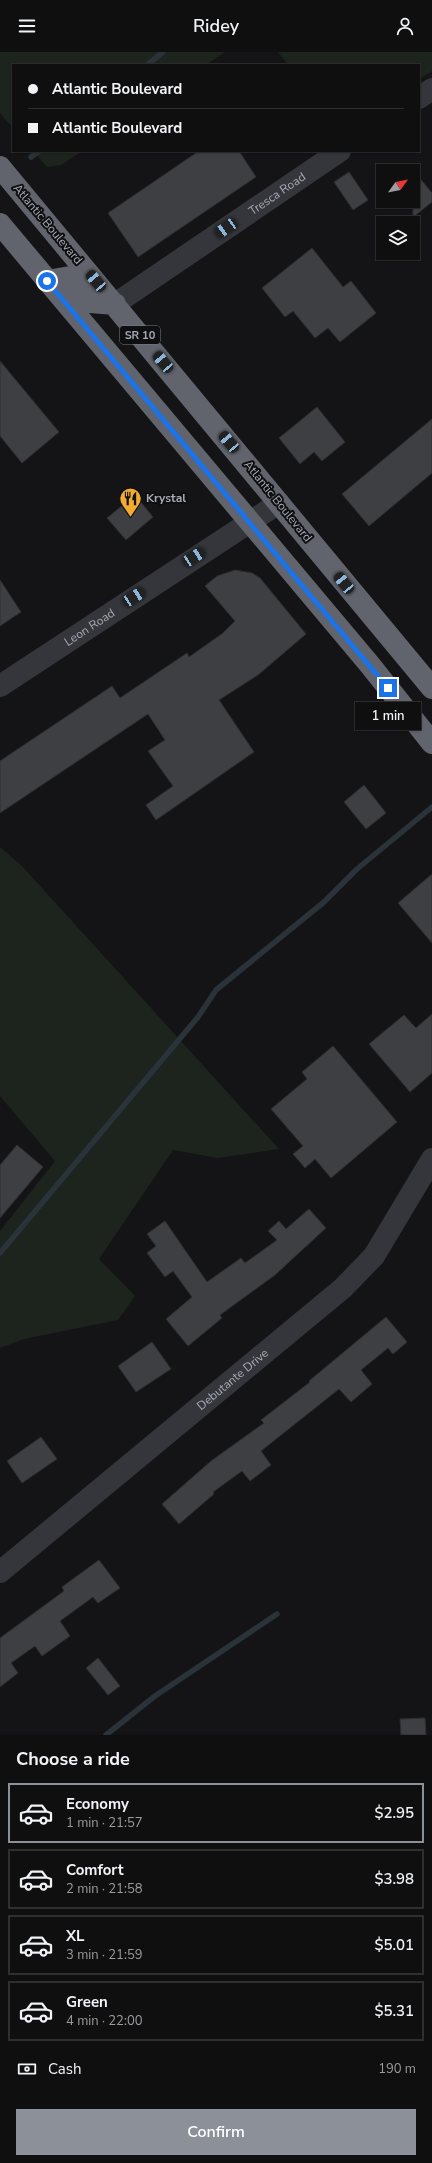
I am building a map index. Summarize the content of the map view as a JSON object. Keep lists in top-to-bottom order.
{
  "streets": {
    "highway": ["Atlantic Boulevard", "SR 10"],
    "street": ["Tresca Road", "Leon Road", "Debutante Drive"]
  },
  "crossings": [
    ["Tresca Road", "Atlantic Boulevard"],
    ["Atlantic Boulevard", "Leon Road"],
    ["SR 10", "Leon Road"]
  ],
  "places": {
    "restaurant": ["Krystal"]
  },
  "north": "top right",
  "page": {
    "header": "Ridey",
    "banner": ["Atlantic Boulevard", "Atlantic Boulevard"],
    "bubble": "1 min",
    "heading": "Choose a ride",
    "list": [
      {
        "name": "Economy",
        "note": "1 min · 21:57",
        "value": "$2.95"
      },
      {
        "name": "Comfort",
        "note": "2 min · 21:58",
        "value": "$3.98"
      },
      {
        "name": "XL",
        "note": "3 min · 21:59",
        "value": "$5.01"
      },
      {
        "name": "Green",
        "note": "4 min · 22:00",
        "value": "$5.31"
      }
    ],
    "pay": ["Cash", "190 m"],
    "buttons": "Confirm"
  }
}
